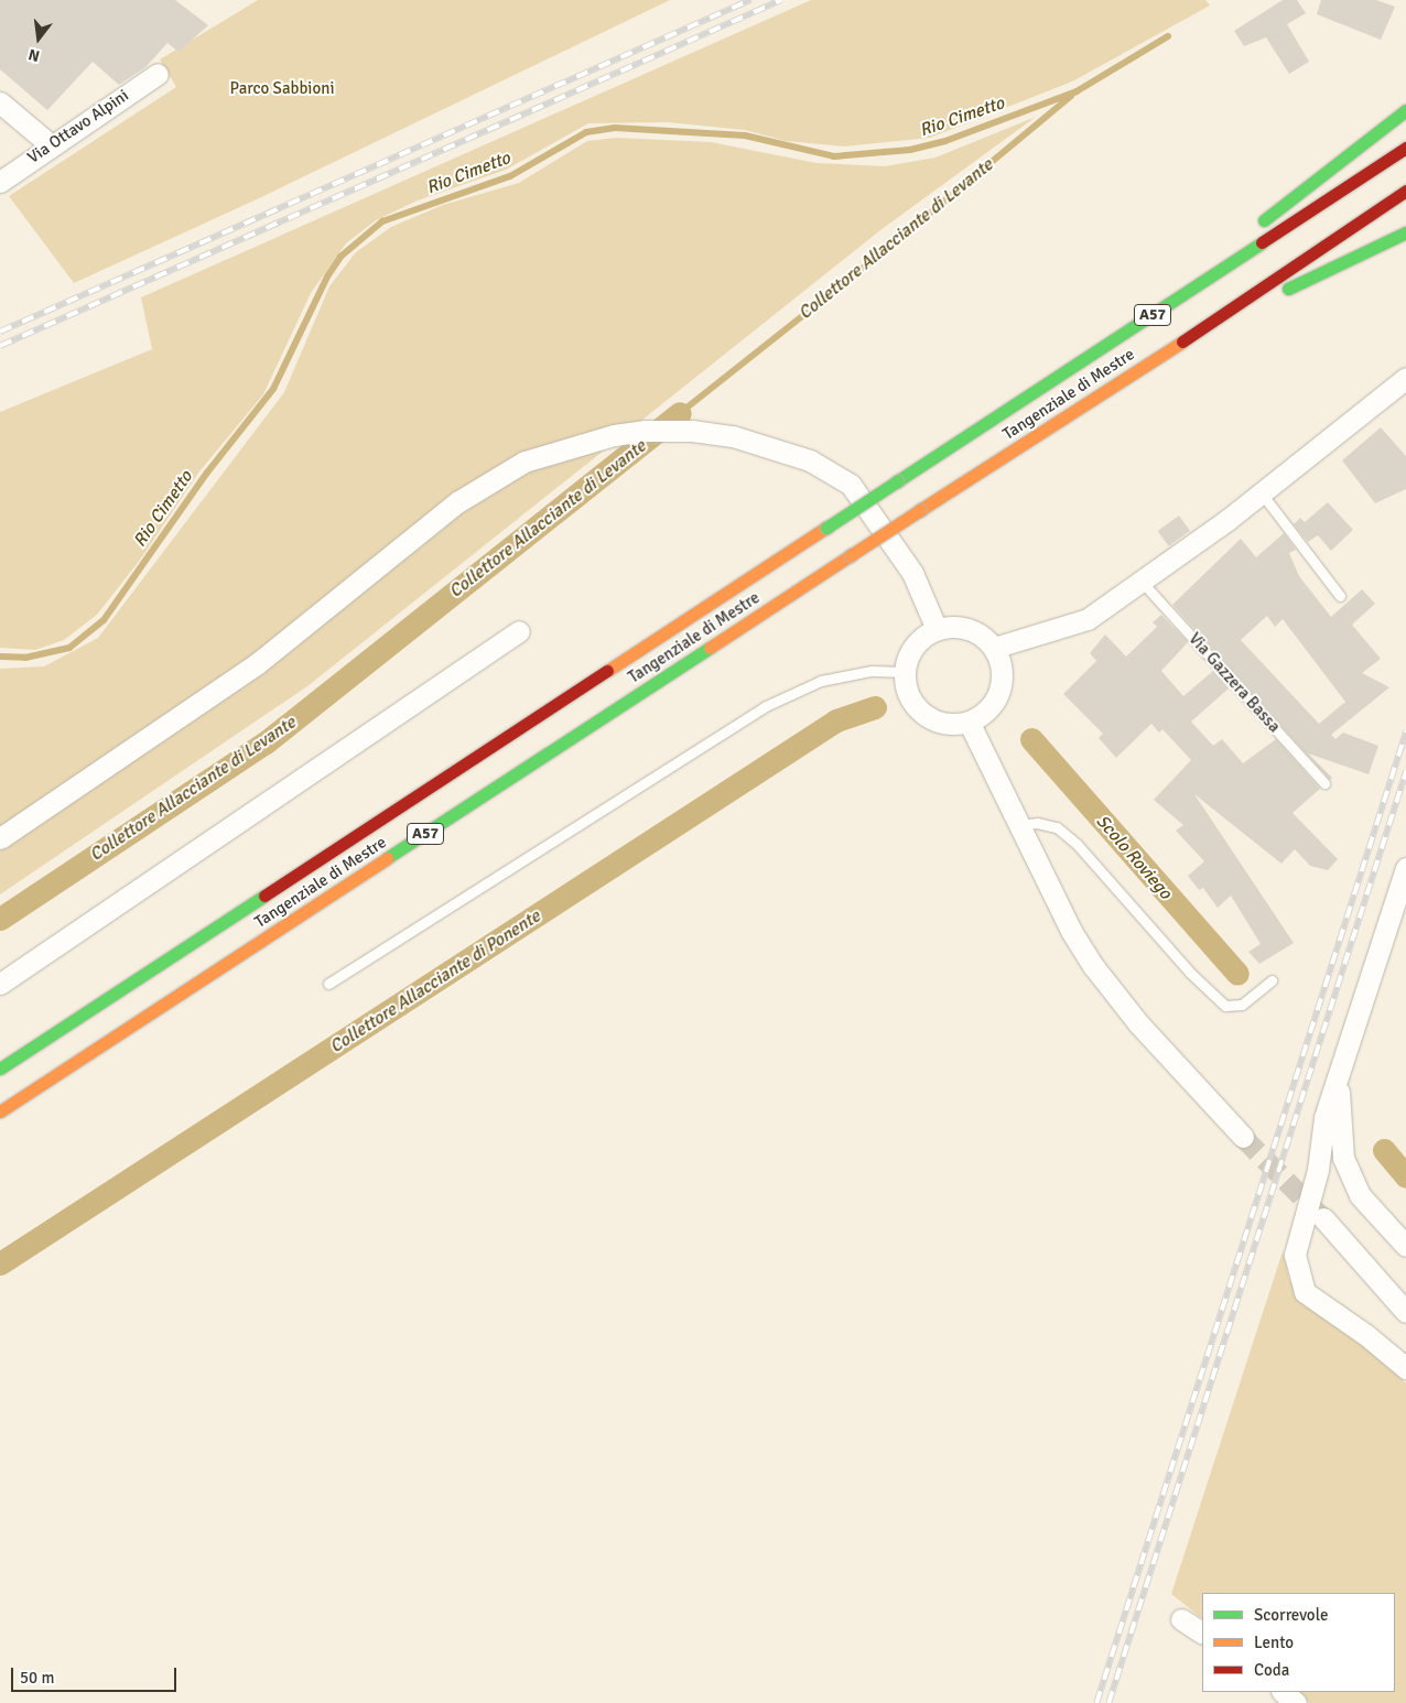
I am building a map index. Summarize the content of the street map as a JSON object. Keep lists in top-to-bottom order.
{
  "streets": {
    "highway": ["A57", "Tangenziale di Mestre"],
    "street": ["Via Ottavo Alpini"],
    "lane": ["Via Gazzera Bassa"]
  },
  "crossings": [
    ["A57", "Tangenziale di Mestre"]
  ],
  "water": [
    "Rio Cimetto",
    "Collettore Allacciante di Levante",
    "Scolo Roviego",
    "Collettore Allacciante di Ponente"
  ],
  "parks": ["Parco Sabbioni"],
  "legend": ["Scorrevole", "Lento", "Coda"],
  "scale_bar": "50 m",
  "north": "bottom"
}
